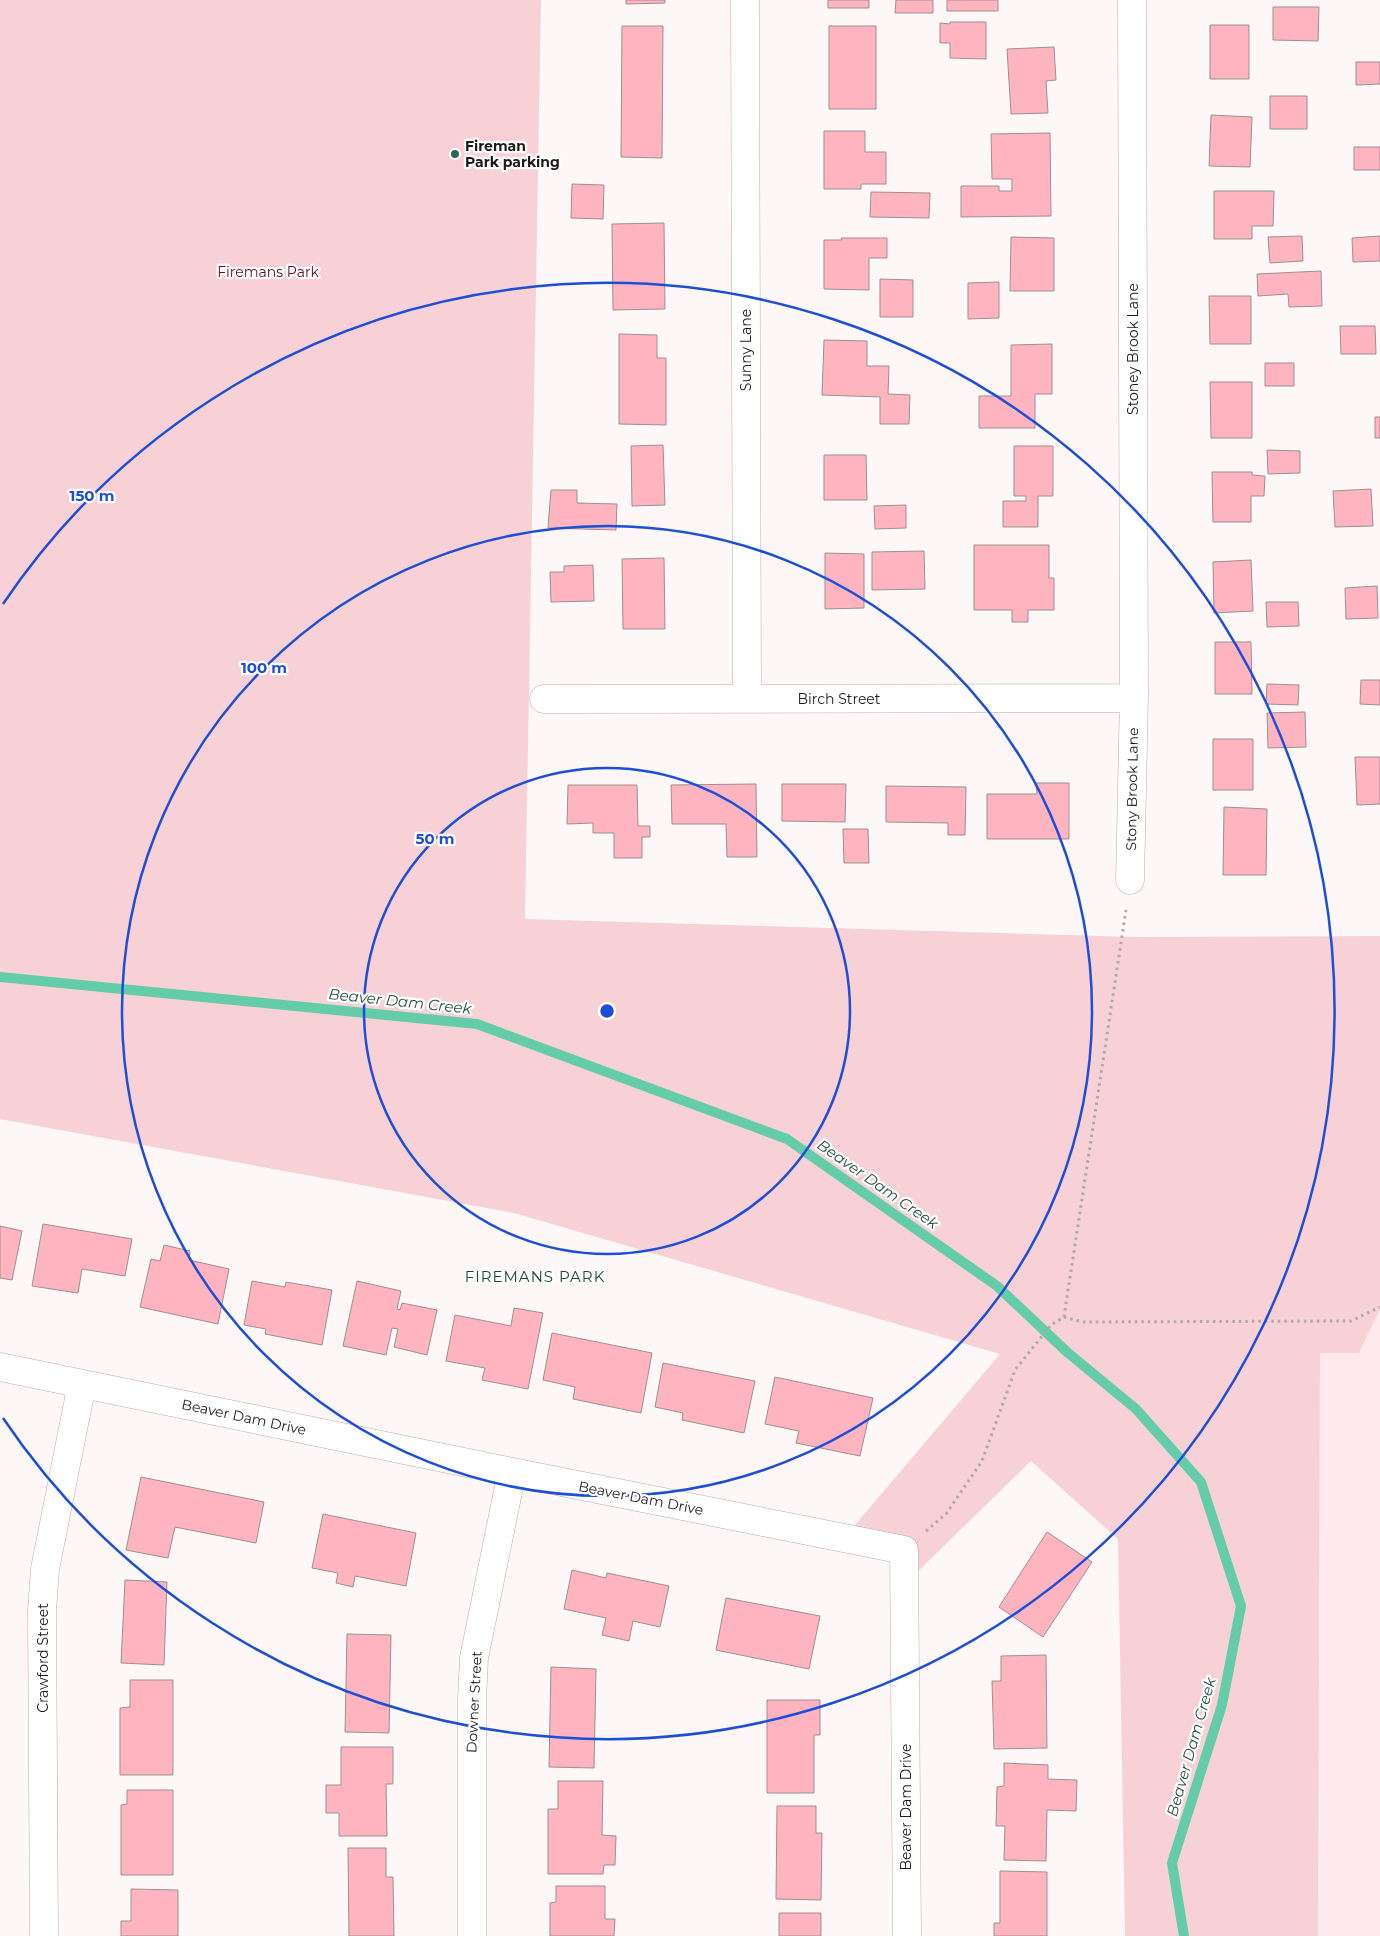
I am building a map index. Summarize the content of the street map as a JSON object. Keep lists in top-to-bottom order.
{
  "streets": {
    "street": [
      "Stoney Brook Lane",
      "Sunny Lane",
      "Birch Street",
      "Stony Brook Lane",
      "Beaver Dam Drive",
      "Crawford Street",
      "Downer Street"
    ]
  },
  "crossings": [
    ["Stoney Brook Lane", "Birch Street"],
    ["Stoney Brook Lane", "Stony Brook Lane"],
    ["Sunny Lane", "Birch Street"],
    ["Birch Street", "Stony Brook Lane"],
    ["Beaver Dam Drive", "Crawford Street"],
    ["Beaver Dam Drive", "Downer Street"]
  ],
  "districts": ["FIREMANS PARK"],
  "water": ["Beaver Dam Creek"],
  "parks": ["Firemans Park"],
  "places": ["Fireman Park parking"],
  "rings": ["150 m", "100 m", "50 m"]
}
